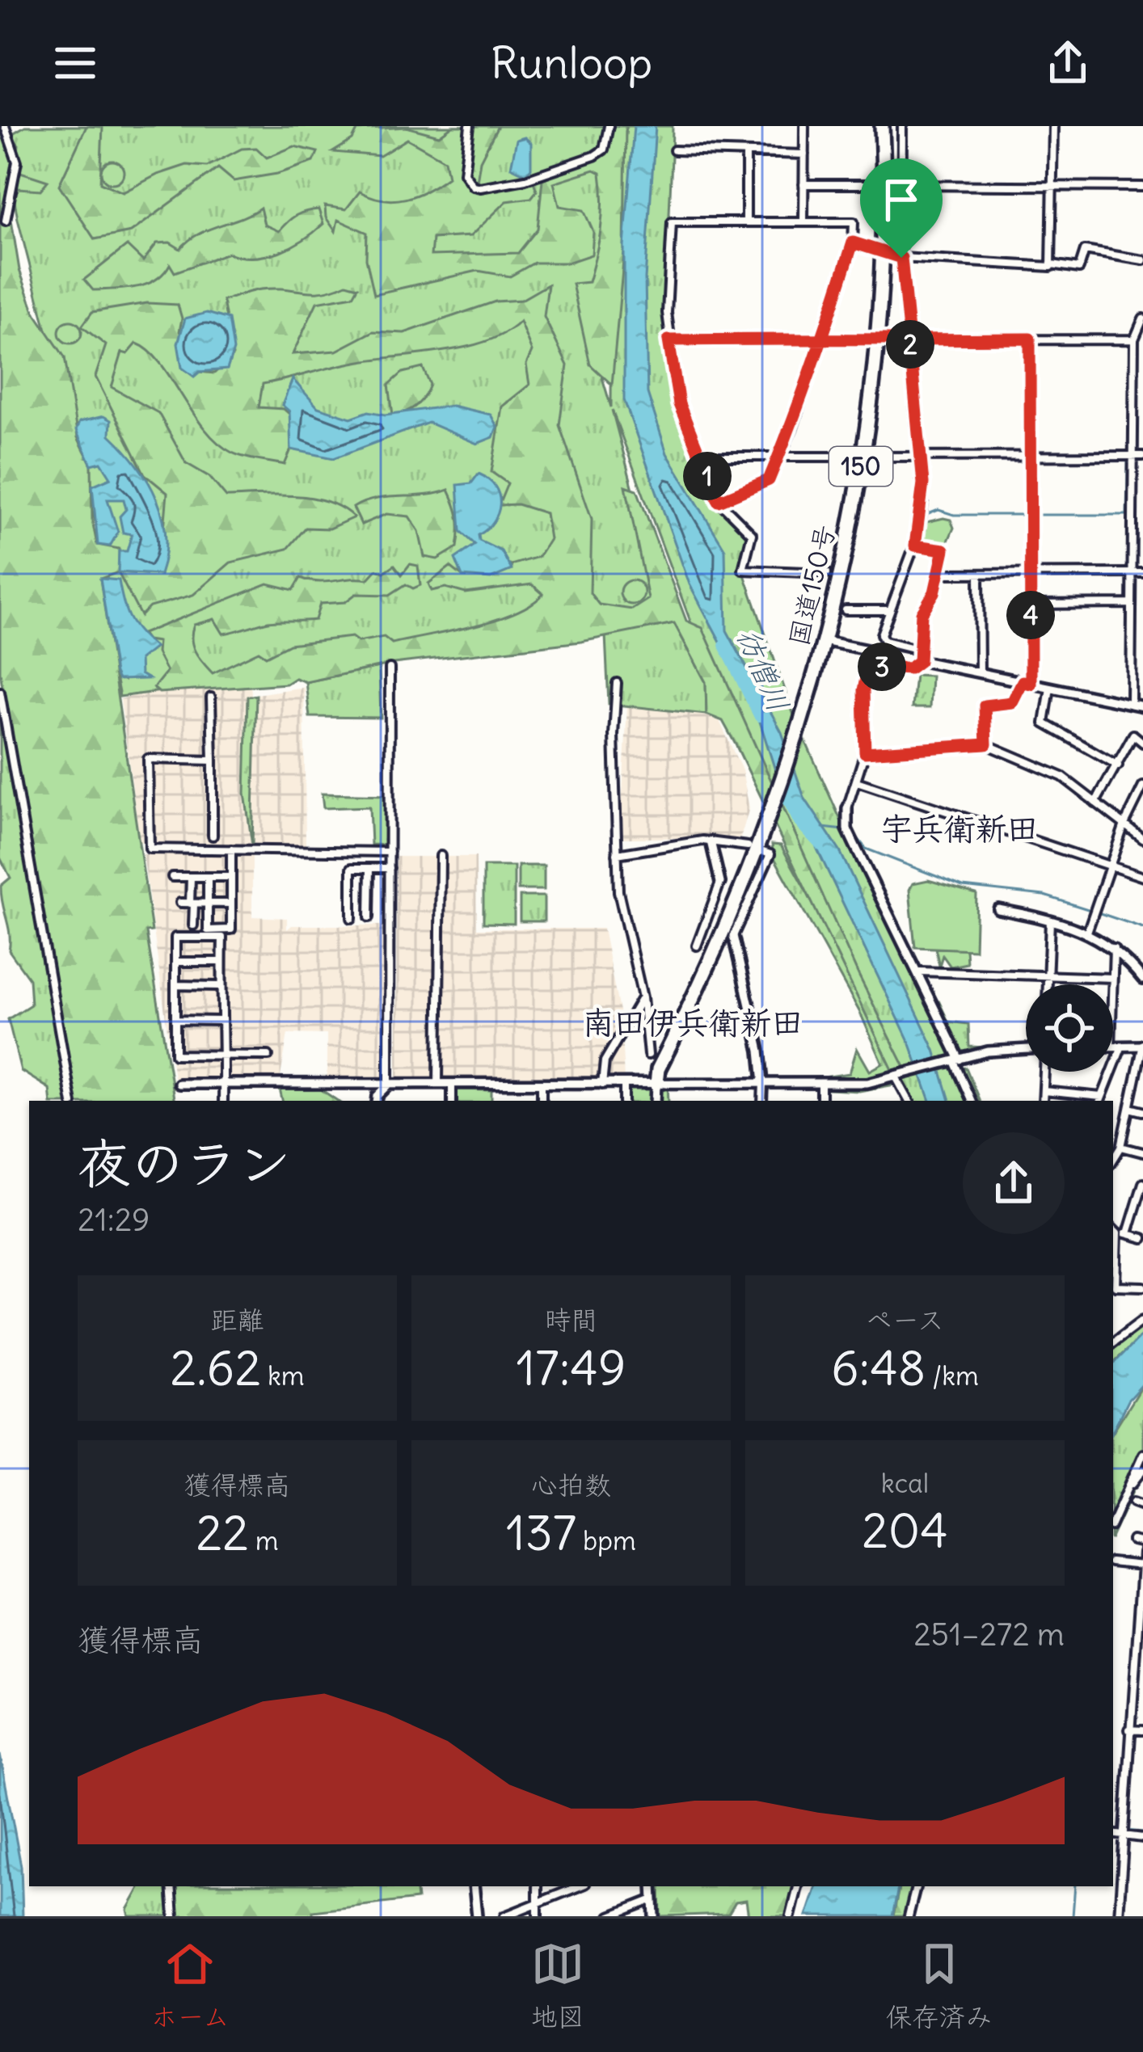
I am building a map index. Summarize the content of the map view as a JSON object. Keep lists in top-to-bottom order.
{
  "streets": {
    "highway": ["150", "国道150号"]
  },
  "districts": ["宇兵衛新田", "南田伊兵衛新田"],
  "water": ["彷僧川"],
  "page": {
    "header": "Runloop",
    "pins": [
      "2",
      "1",
      "4",
      "3"
    ],
    "heading": ["夜のラン", "21:29"],
    "stats": [
      ["距離", "2.62 km"],
      ["時間", "17:49"],
      ["ペース", "6:48 /km"],
      ["獲得標高", "22 m"],
      ["心拍数", "137 bpm"],
      ["kcal", "204"]
    ],
    "chart": ["獲得標高", "251–272 m"],
    "tabs": ["ホーム", "地図", "保存済み"]
  }
}
